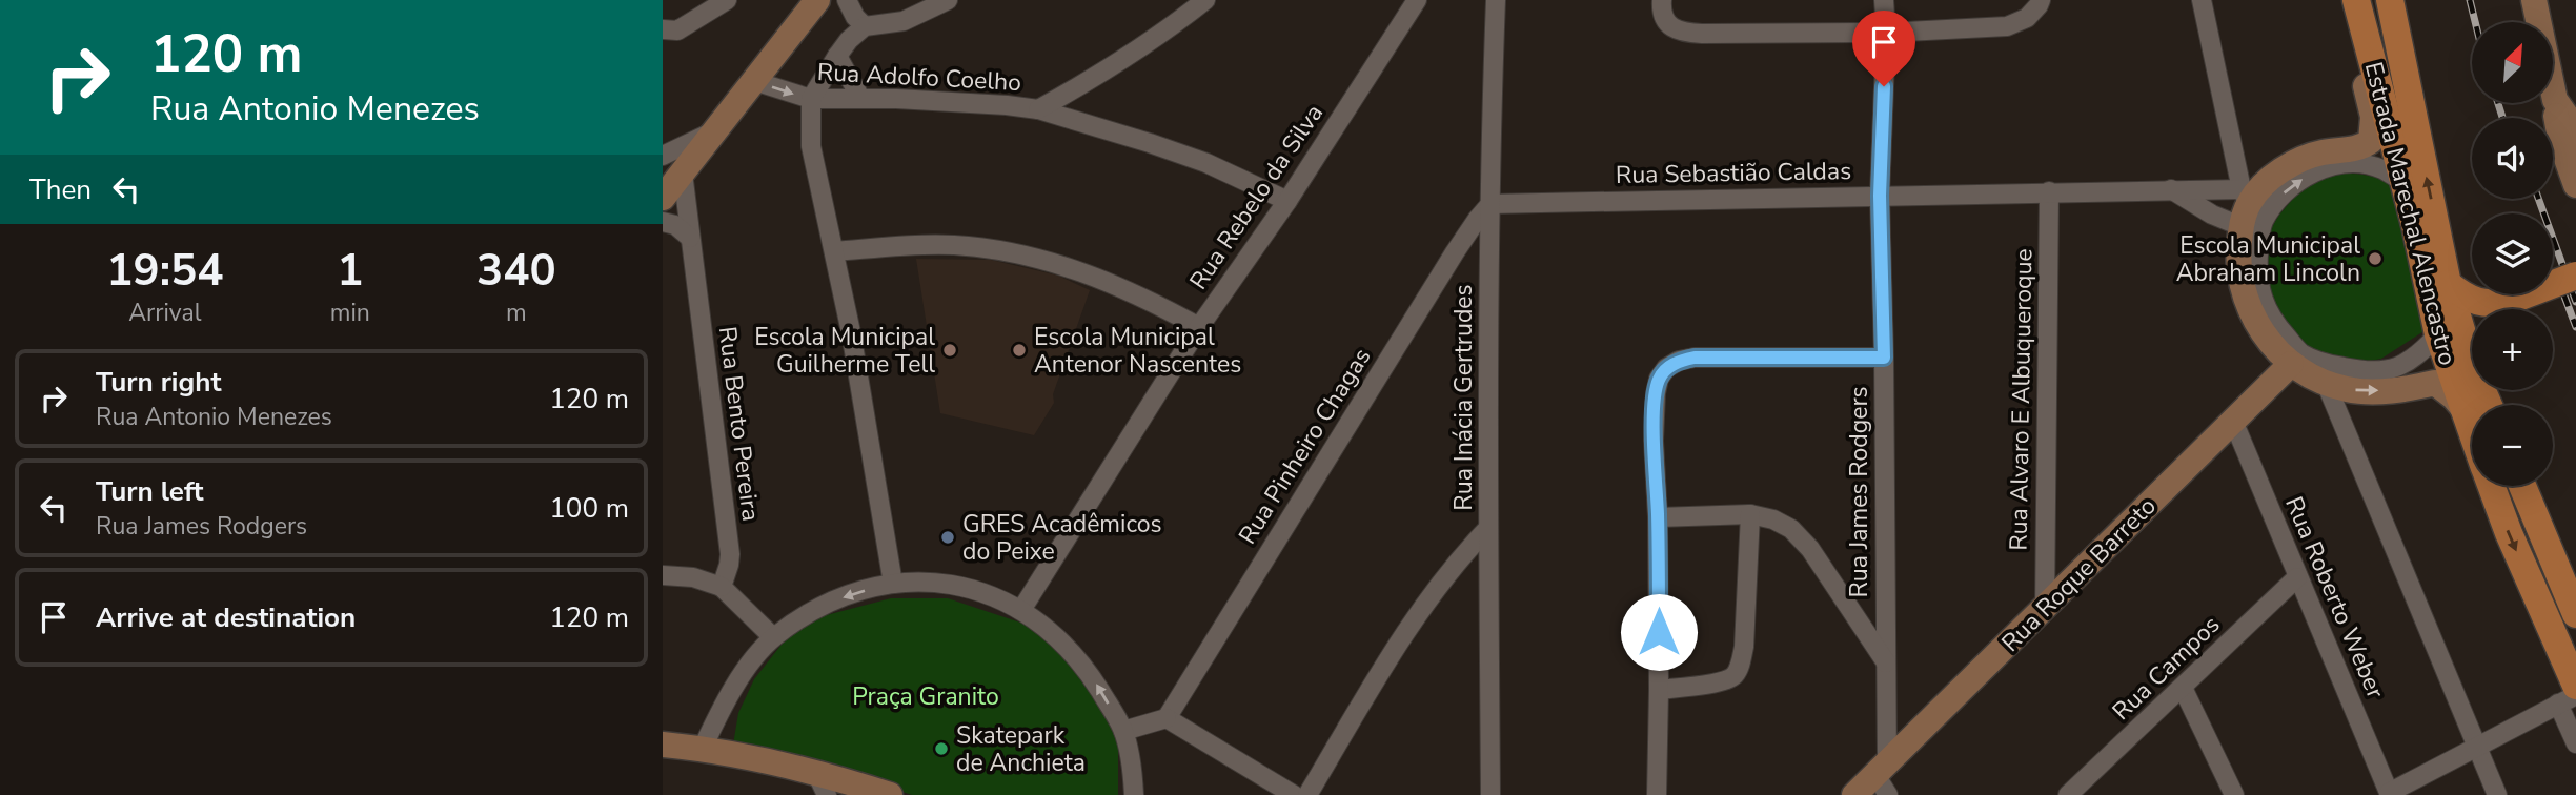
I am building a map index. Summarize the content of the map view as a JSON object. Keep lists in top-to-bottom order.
{
  "streets": {
    "main road": ["Estrada Marechal Alencastro"],
    "street": [
      "Rua Adolfo Coelho",
      "Rua Sebastião Caldas",
      "Rua Rebelo da Silva",
      "Rua Inácia Gertrudes",
      "Rua Alvaro E Albuqueroque",
      "Rua Bento Pereira",
      "Rua Pinheiro Chagas",
      "Rua James Rodgers",
      "Rua Roque Barreto",
      "Rua Roberto Weber",
      "Rua Campos"
    ]
  },
  "crossings": [
    ["Rua Adolfo Coelho", "Rua Rebelo da Silva"],
    ["Rua Sebastião Caldas", "Estrada Marechal Alencastro"],
    ["Rua Sebastião Caldas", "Rua Inácia Gertrudes"],
    ["Rua Sebastião Caldas", "Rua Alvaro E Albuqueroque"],
    ["Rua Sebastião Caldas", "Rua Pinheiro Chagas"],
    ["Rua Sebastião Caldas", "Rua James Rodgers"],
    ["Rua Sebastião Caldas", "Rua Roque Barreto"],
    ["Estrada Marechal Alencastro", "Rua Roque Barreto"],
    ["Rua Inácia Gertrudes", "Rua Pinheiro Chagas"],
    ["Rua Alvaro E Albuqueroque", "Rua Roque Barreto"],
    ["Rua James Rodgers", "Rua Roque Barreto"],
    ["Rua Roque Barreto", "Rua Roberto Weber"],
    ["Rua Roberto Weber", "Rua Campos"]
  ],
  "parks": ["Praça Granito"],
  "places": [
    "Escola Municipal Abraham Lincoln",
    "Escola Municipal Guilherme Tell",
    "Escola Municipal Antenor Nascentes",
    "GRES Acadêmicos do Peixe",
    "Skatepark de Anchieta"
  ],
  "north": "top right",
  "page": {
    "turn": ["120 m", "Rua Antonio Menezes"],
    "map_buttons": ["+", "−"],
    "then": "Then",
    "eta": [
      "19:54",
      "Arrival",
      "1",
      "min",
      "340",
      "m"
    ],
    "list": [
      {
        "name": "Turn right",
        "note": "Rua Antonio Menezes",
        "value": "120 m"
      },
      {
        "name": "Turn left",
        "note": "Rua James Rodgers",
        "value": "100 m"
      },
      {
        "name": "Arrive at destination",
        "value": "120 m"
      }
    ]
  }
}
